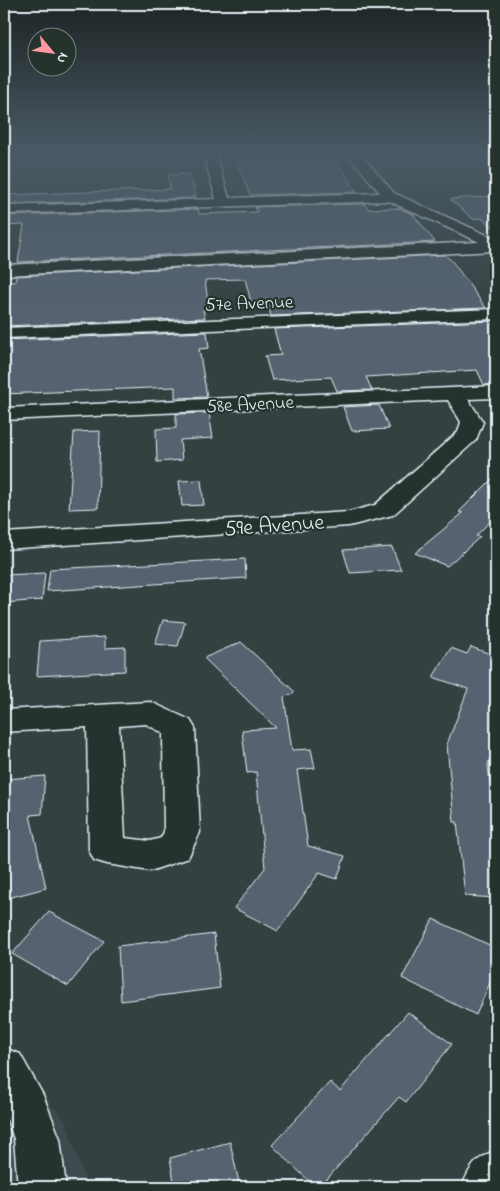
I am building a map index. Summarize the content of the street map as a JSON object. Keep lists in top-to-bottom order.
{
  "streets": {
    "street": ["57e Avenue", "58e Avenue", "59e Avenue"]
  },
  "crossings": [
    ["58e Avenue", "59e Avenue"]
  ],
  "north": "bottom right"
}
